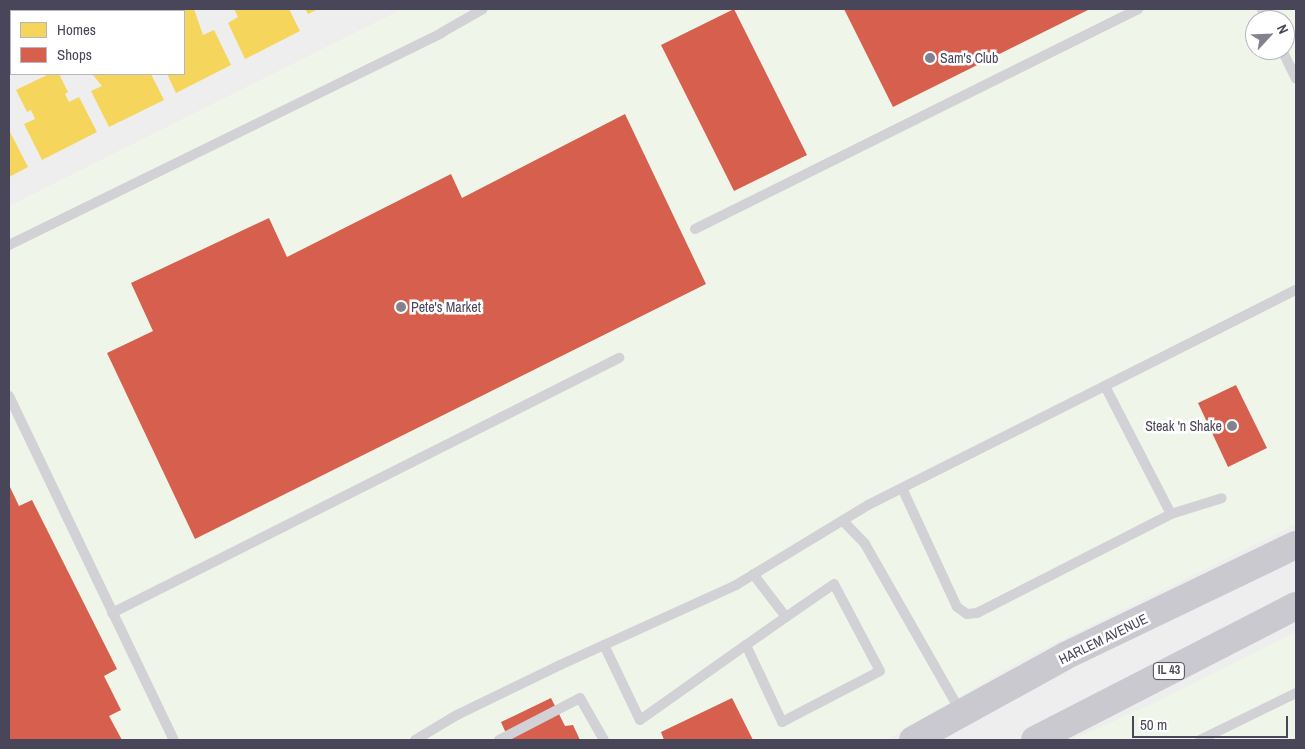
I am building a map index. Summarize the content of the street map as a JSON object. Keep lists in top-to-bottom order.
{
  "streets": {
    "main road": ["HARLEM AVENUE", "IL 43"]
  },
  "places": ["Sam's Club", "Pete's Market", "Steak 'n Shake"],
  "legend": ["Homes", "Shops"],
  "scale_bar": "50 m",
  "north": "top right"
}
